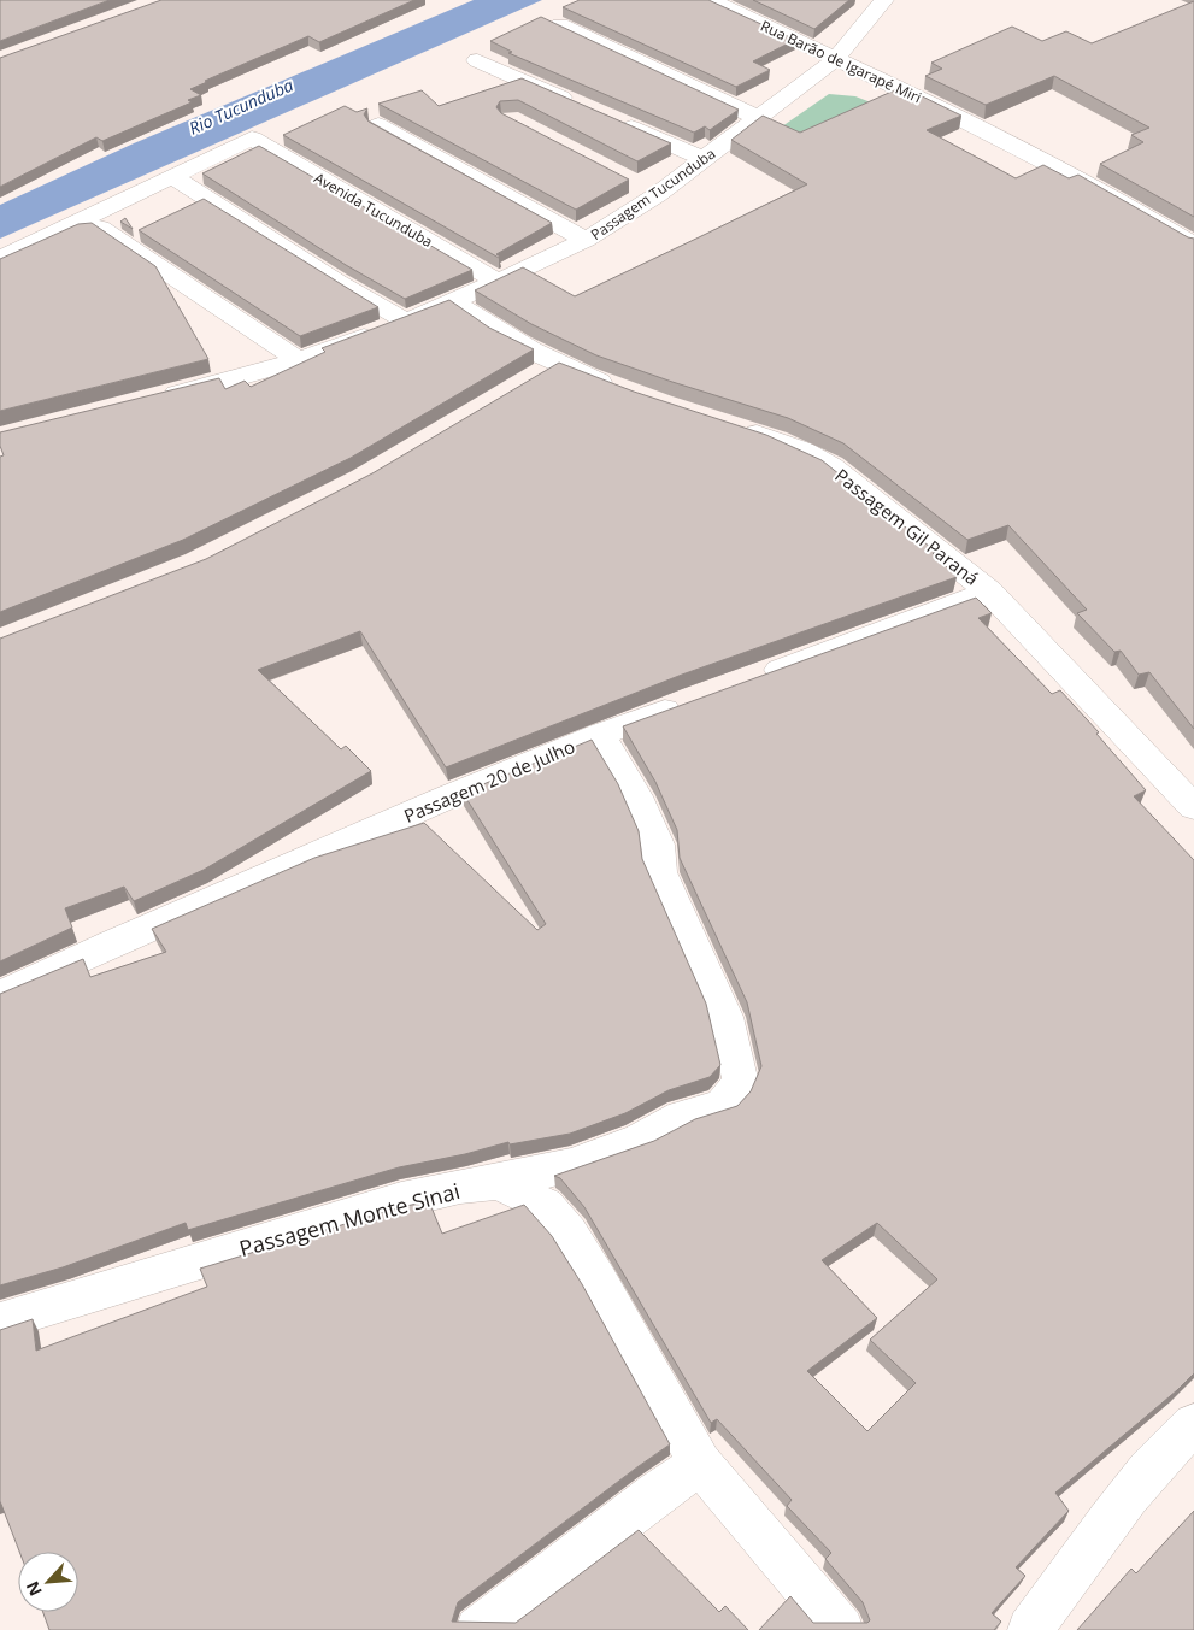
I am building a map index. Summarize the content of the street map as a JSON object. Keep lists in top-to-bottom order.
{
  "streets": {
    "street": [
      "Rua Barão de Igarapé Miri",
      "Passagem Tucunduba",
      "Avenida Tucunduba",
      "Passagem Gil Paraná",
      "Passagem 20 de Julho",
      "Passagem Monte Sinai"
    ]
  },
  "crossings": [
    ["Rua Barão de Igarapé Miri", "Passagem Tucunduba"],
    ["Passagem Tucunduba", "Avenida Tucunduba"],
    ["Passagem 20 de Julho", "Passagem Monte Sinai"]
  ],
  "water": ["Rio Tucunduba"],
  "north": "bottom left"
}
